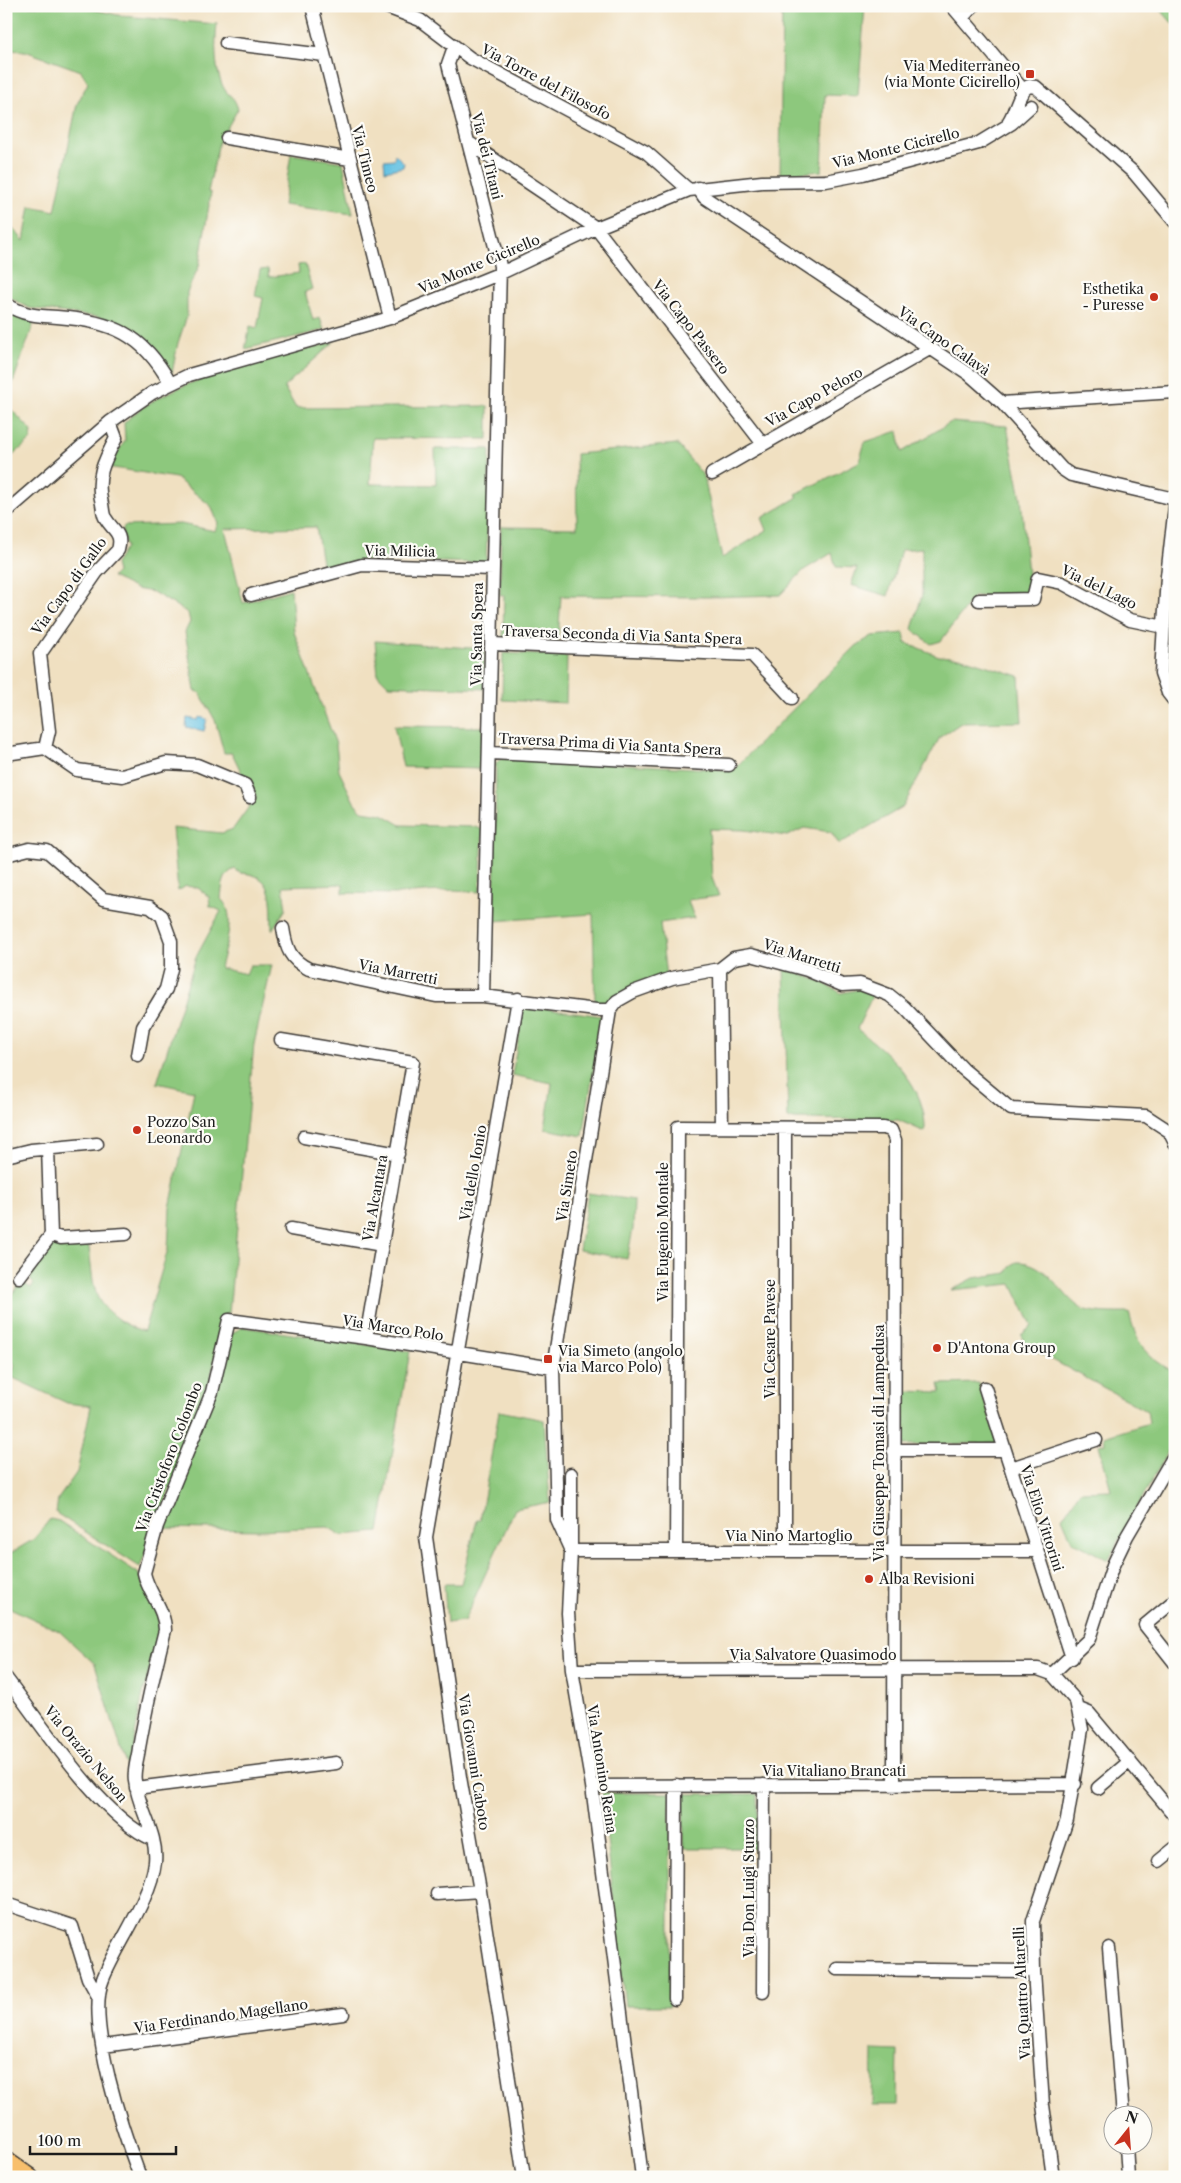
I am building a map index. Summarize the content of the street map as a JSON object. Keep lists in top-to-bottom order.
{
  "streets": {
    "street": [
      "Via Torre del Filosofo",
      "Via Monte Cicirello",
      "Via dei Titani",
      "Via Timeo",
      "Via Capo Passero",
      "Via Capo Calavà",
      "Via Capo Peloro",
      "Via Milicia",
      "Via Capo di Gallo",
      "Via del Lago",
      "Via Santa Spera",
      "Traversa Seconda di Via Santa Spera",
      "Traversa Prima di Via Santa Spera",
      "Via Marretti",
      "Via dello Ionio",
      "Via Simeto",
      "Via Alcantara",
      "Via Eugenio Montale",
      "Via Marco Polo",
      "Via Cesare Pavese",
      "Via Giuseppe Tomasi di Lampedusa",
      "Via Cristoforo Colombo",
      "Via Elio Vittorini",
      "Via Nino Martoglio",
      "Via Salvatore Quasimodo",
      "Via Orazio Nelson",
      "Via Giovanni Caboto",
      "Via Antonino Reina",
      "Via Vitaliano Brancati",
      "Via Don Luigi Sturzo",
      "Via Quattro Altarelli",
      "Via Ferdinando Magellano"
    ]
  },
  "crossings": [
    ["Via Torre del Filosofo", "Via Monte Cicirello"],
    ["Via Torre del Filosofo", "Via dei Titani"],
    ["Via Torre del Filosofo", "Via Capo Calavà"],
    ["Via Monte Cicirello", "Via dei Titani"],
    ["Via Monte Cicirello", "Via Timeo"],
    ["Via Monte Cicirello", "Via Capo Passero"],
    ["Via Monte Cicirello", "Via Capo Calavà"],
    ["Via Monte Cicirello", "Via Capo di Gallo"],
    ["Via Monte Cicirello", "Via Santa Spera"],
    ["Via dei Titani", "Via Capo Passero"],
    ["Via dei Titani", "Via Santa Spera"],
    ["Via Capo Passero", "Via Capo Peloro"],
    ["Via Capo Calavà", "Via Capo Peloro"],
    ["Via Milicia", "Via Santa Spera"],
    ["Via Santa Spera", "Traversa Seconda di Via Santa Spera"],
    ["Via Santa Spera", "Traversa Prima di Via Santa Spera"],
    ["Via Santa Spera", "Via Marretti"],
    ["Via Marretti", "Via dello Ionio"],
    ["Via Marretti", "Via Simeto"],
    ["Via dello Ionio", "Via Marco Polo"],
    ["Via dello Ionio", "Via Giovanni Caboto"],
    ["Via Simeto", "Via Marco Polo"],
    ["Via Simeto", "Via Antonino Reina"],
    ["Via Alcantara", "Via Marco Polo"],
    ["Via Eugenio Montale", "Via Cesare Pavese"],
    ["Via Eugenio Montale", "Via Giuseppe Tomasi di Lampedusa"],
    ["Via Eugenio Montale", "Via Nino Martoglio"],
    ["Via Marco Polo", "Via Cristoforo Colombo"],
    ["Via Marco Polo", "Via Giovanni Caboto"],
    ["Via Marco Polo", "Via Antonino Reina"],
    ["Via Cesare Pavese", "Via Nino Martoglio"],
    ["Via Giuseppe Tomasi di Lampedusa", "Via Nino Martoglio"],
    ["Via Giuseppe Tomasi di Lampedusa", "Via Salvatore Quasimodo"],
    ["Via Giuseppe Tomasi di Lampedusa", "Via Vitaliano Brancati"],
    ["Via Cristoforo Colombo", "Via Orazio Nelson"],
    ["Via Cristoforo Colombo", "Via Ferdinando Magellano"],
    ["Via Elio Vittorini", "Via Nino Martoglio"],
    ["Via Nino Martoglio", "Via Antonino Reina"],
    ["Via Salvatore Quasimodo", "Via Antonino Reina"],
    ["Via Salvatore Quasimodo", "Via Quattro Altarelli"],
    ["Via Antonino Reina", "Via Vitaliano Brancati"],
    ["Via Vitaliano Brancati", "Via Don Luigi Sturzo"],
    ["Via Vitaliano Brancati", "Via Quattro Altarelli"]
  ],
  "places": {
    "transit": ["Via Mediterraneo (via Monte Cicirello)", "Via Simeto (angolo via Marco Polo)"],
    "other": [
      "Esthetika - Puresse",
      "Pozzo San Leonardo",
      "D'Antona Group",
      "Alba Revisioni"
    ]
  },
  "scale_bar": "100 m",
  "north": "top"
}
